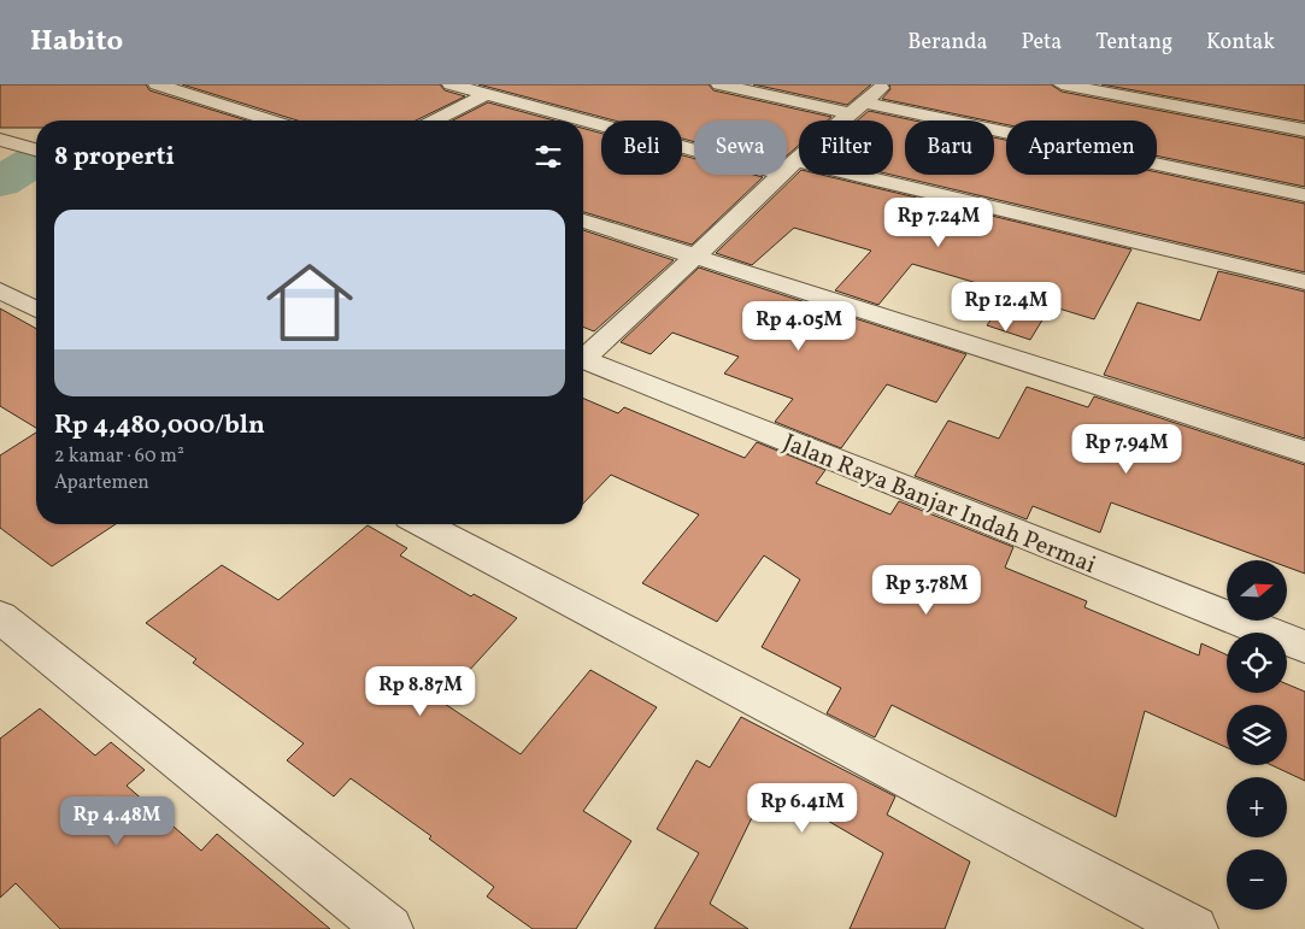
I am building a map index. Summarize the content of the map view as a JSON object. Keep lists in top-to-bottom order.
{
  "streets": {
    "street": ["Jalan Raya Banjar Indah Permai"]
  },
  "north": "right",
  "page": {
    "header": "Habito",
    "nav": [
      "Beranda",
      "Peta",
      "Tentang",
      "Kontak"
    ],
    "chip": [
      "Beli",
      "Sewa",
      "Filter",
      "Baru",
      "Apartemen"
    ],
    "heading": "8 properti",
    "list": [
      {
        "name": "Rp 4,480,000/bln",
        "note": "2 kamar · 60 m² · Apartemen"
      }
    ],
    "price": [
      "Rp 7.24M",
      "Rp 12.4M",
      "Rp 4.05M",
      "Rp 7.94M",
      "Rp 3.78M",
      "Rp 8.87M",
      "Rp 6.41M",
      "Rp 4.48M"
    ],
    "map_buttons": ["+", "−"]
  }
}
